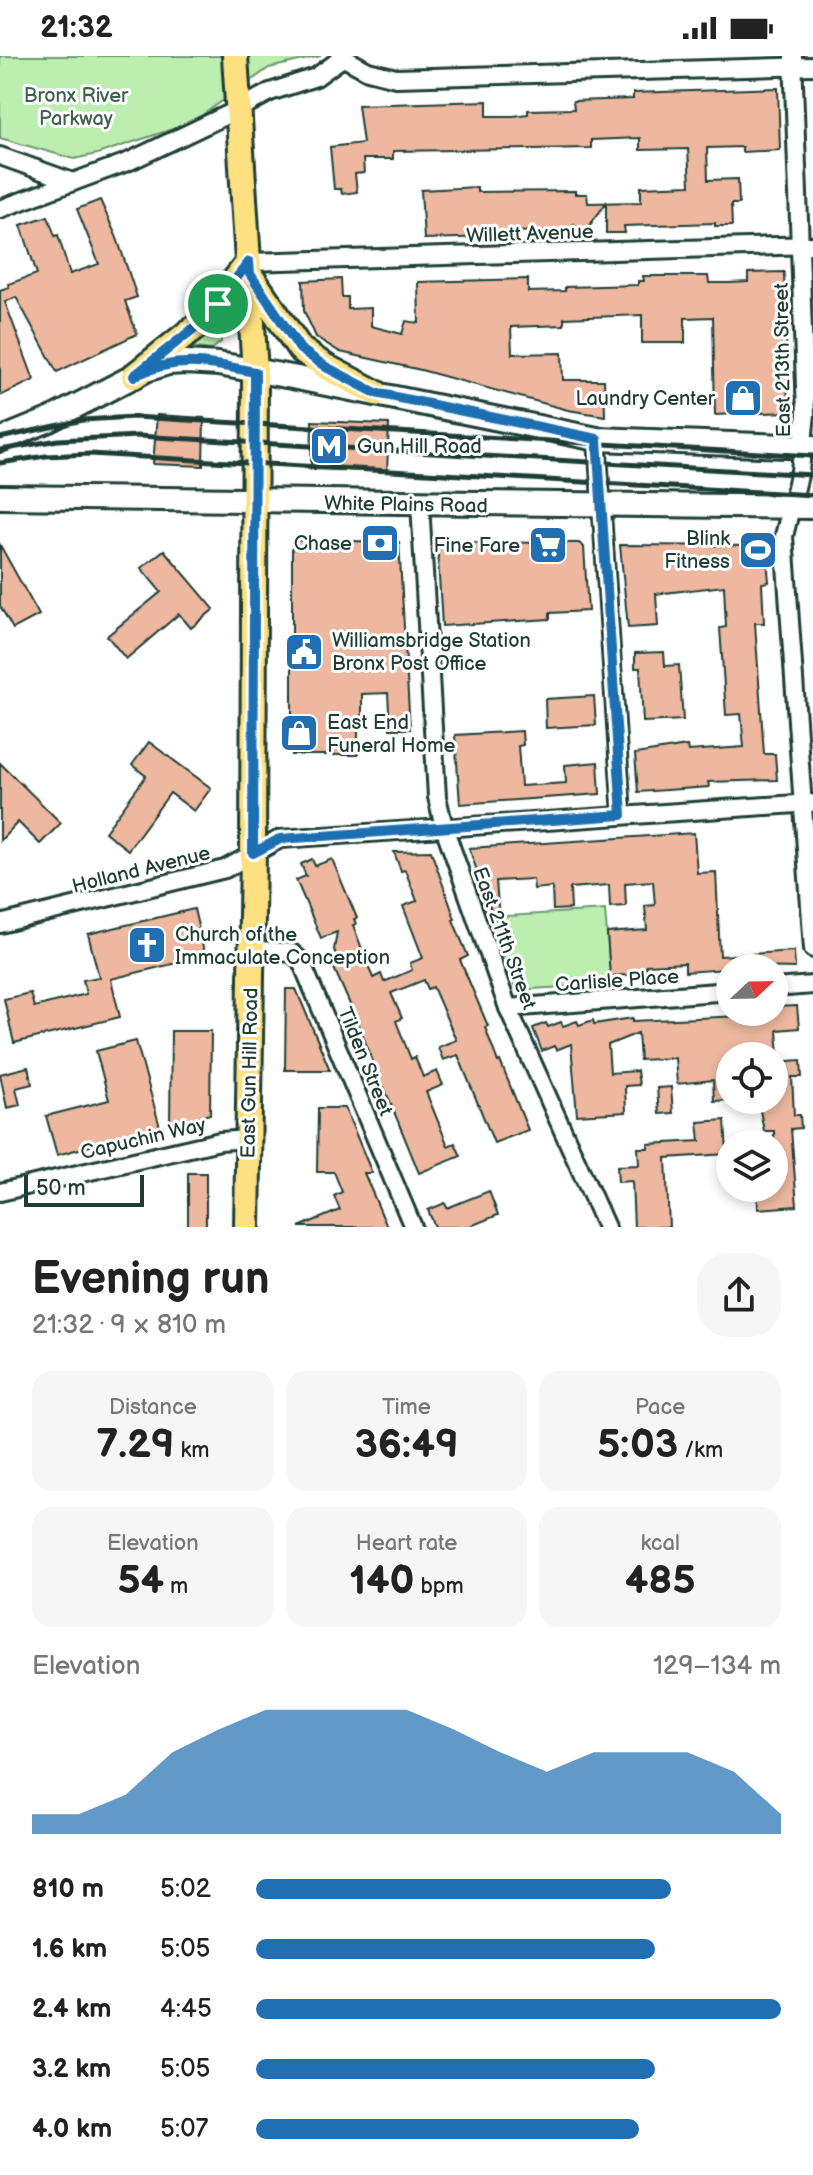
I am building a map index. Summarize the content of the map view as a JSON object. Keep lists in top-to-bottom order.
{
  "streets": {
    "main road": ["White Plains Road", "East Gun Hill Road"],
    "street": [
      "Willett Avenue",
      "East 213th Street",
      "Holland Avenue",
      "East 211th Street",
      "Carlisle Place",
      "Tilden Street",
      "Capuchin Way"
    ]
  },
  "crossings": [
    ["Willett Avenue", "East 213th Street"],
    ["Willett Avenue", "East Gun Hill Road"],
    ["East 213th Street", "White Plains Road"],
    ["East 213th Street", "Holland Avenue"],
    ["White Plains Road", "East 211th Street"],
    ["White Plains Road", "East Gun Hill Road"],
    ["Holland Avenue", "East 211th Street"],
    ["Holland Avenue", "East Gun Hill Road"],
    ["East 211th Street", "Carlisle Place"],
    ["Tilden Street", "East Gun Hill Road"],
    ["East Gun Hill Road", "Capuchin Way"]
  ],
  "parks": ["Bronx River Parkway"],
  "places": {
    "shop": ["Laundry Center", "East End Funeral Home"],
    "metro station": ["Gun Hill Road"],
    "bank": ["Chase"],
    "supermarket": ["Fine Fare"],
    "sports": ["Blink Fitness"],
    "public building": ["Williamsbridge Station Bronx Post Office"],
    "church": ["Church of the Immaculate Conception"]
  },
  "scale_bar": "50 m",
  "north": "right",
  "page": {
    "status": "21:32",
    "scale": "50 m",
    "heading": ["Evening run", "21:32 · 9 × 810 m"],
    "stats": [
      ["Distance", "7.29 km"],
      ["Time", "36:49"],
      ["Pace", "5:03 /km"],
      ["Elevation", "54 m"],
      ["Heart rate", "140 bpm"],
      ["kcal", "485"]
    ],
    "chart": ["Elevation", "129–134 m"],
    "list": [
      {
        "name": "810 m",
        "note": "5:02"
      },
      {
        "name": "1.6 km",
        "note": "5:05"
      },
      {
        "name": "2.4 km",
        "note": "4:45"
      },
      {
        "name": "3.2 km",
        "note": "5:05"
      },
      {
        "name": "4.0 km",
        "note": "5:07"
      }
    ]
  }
}
